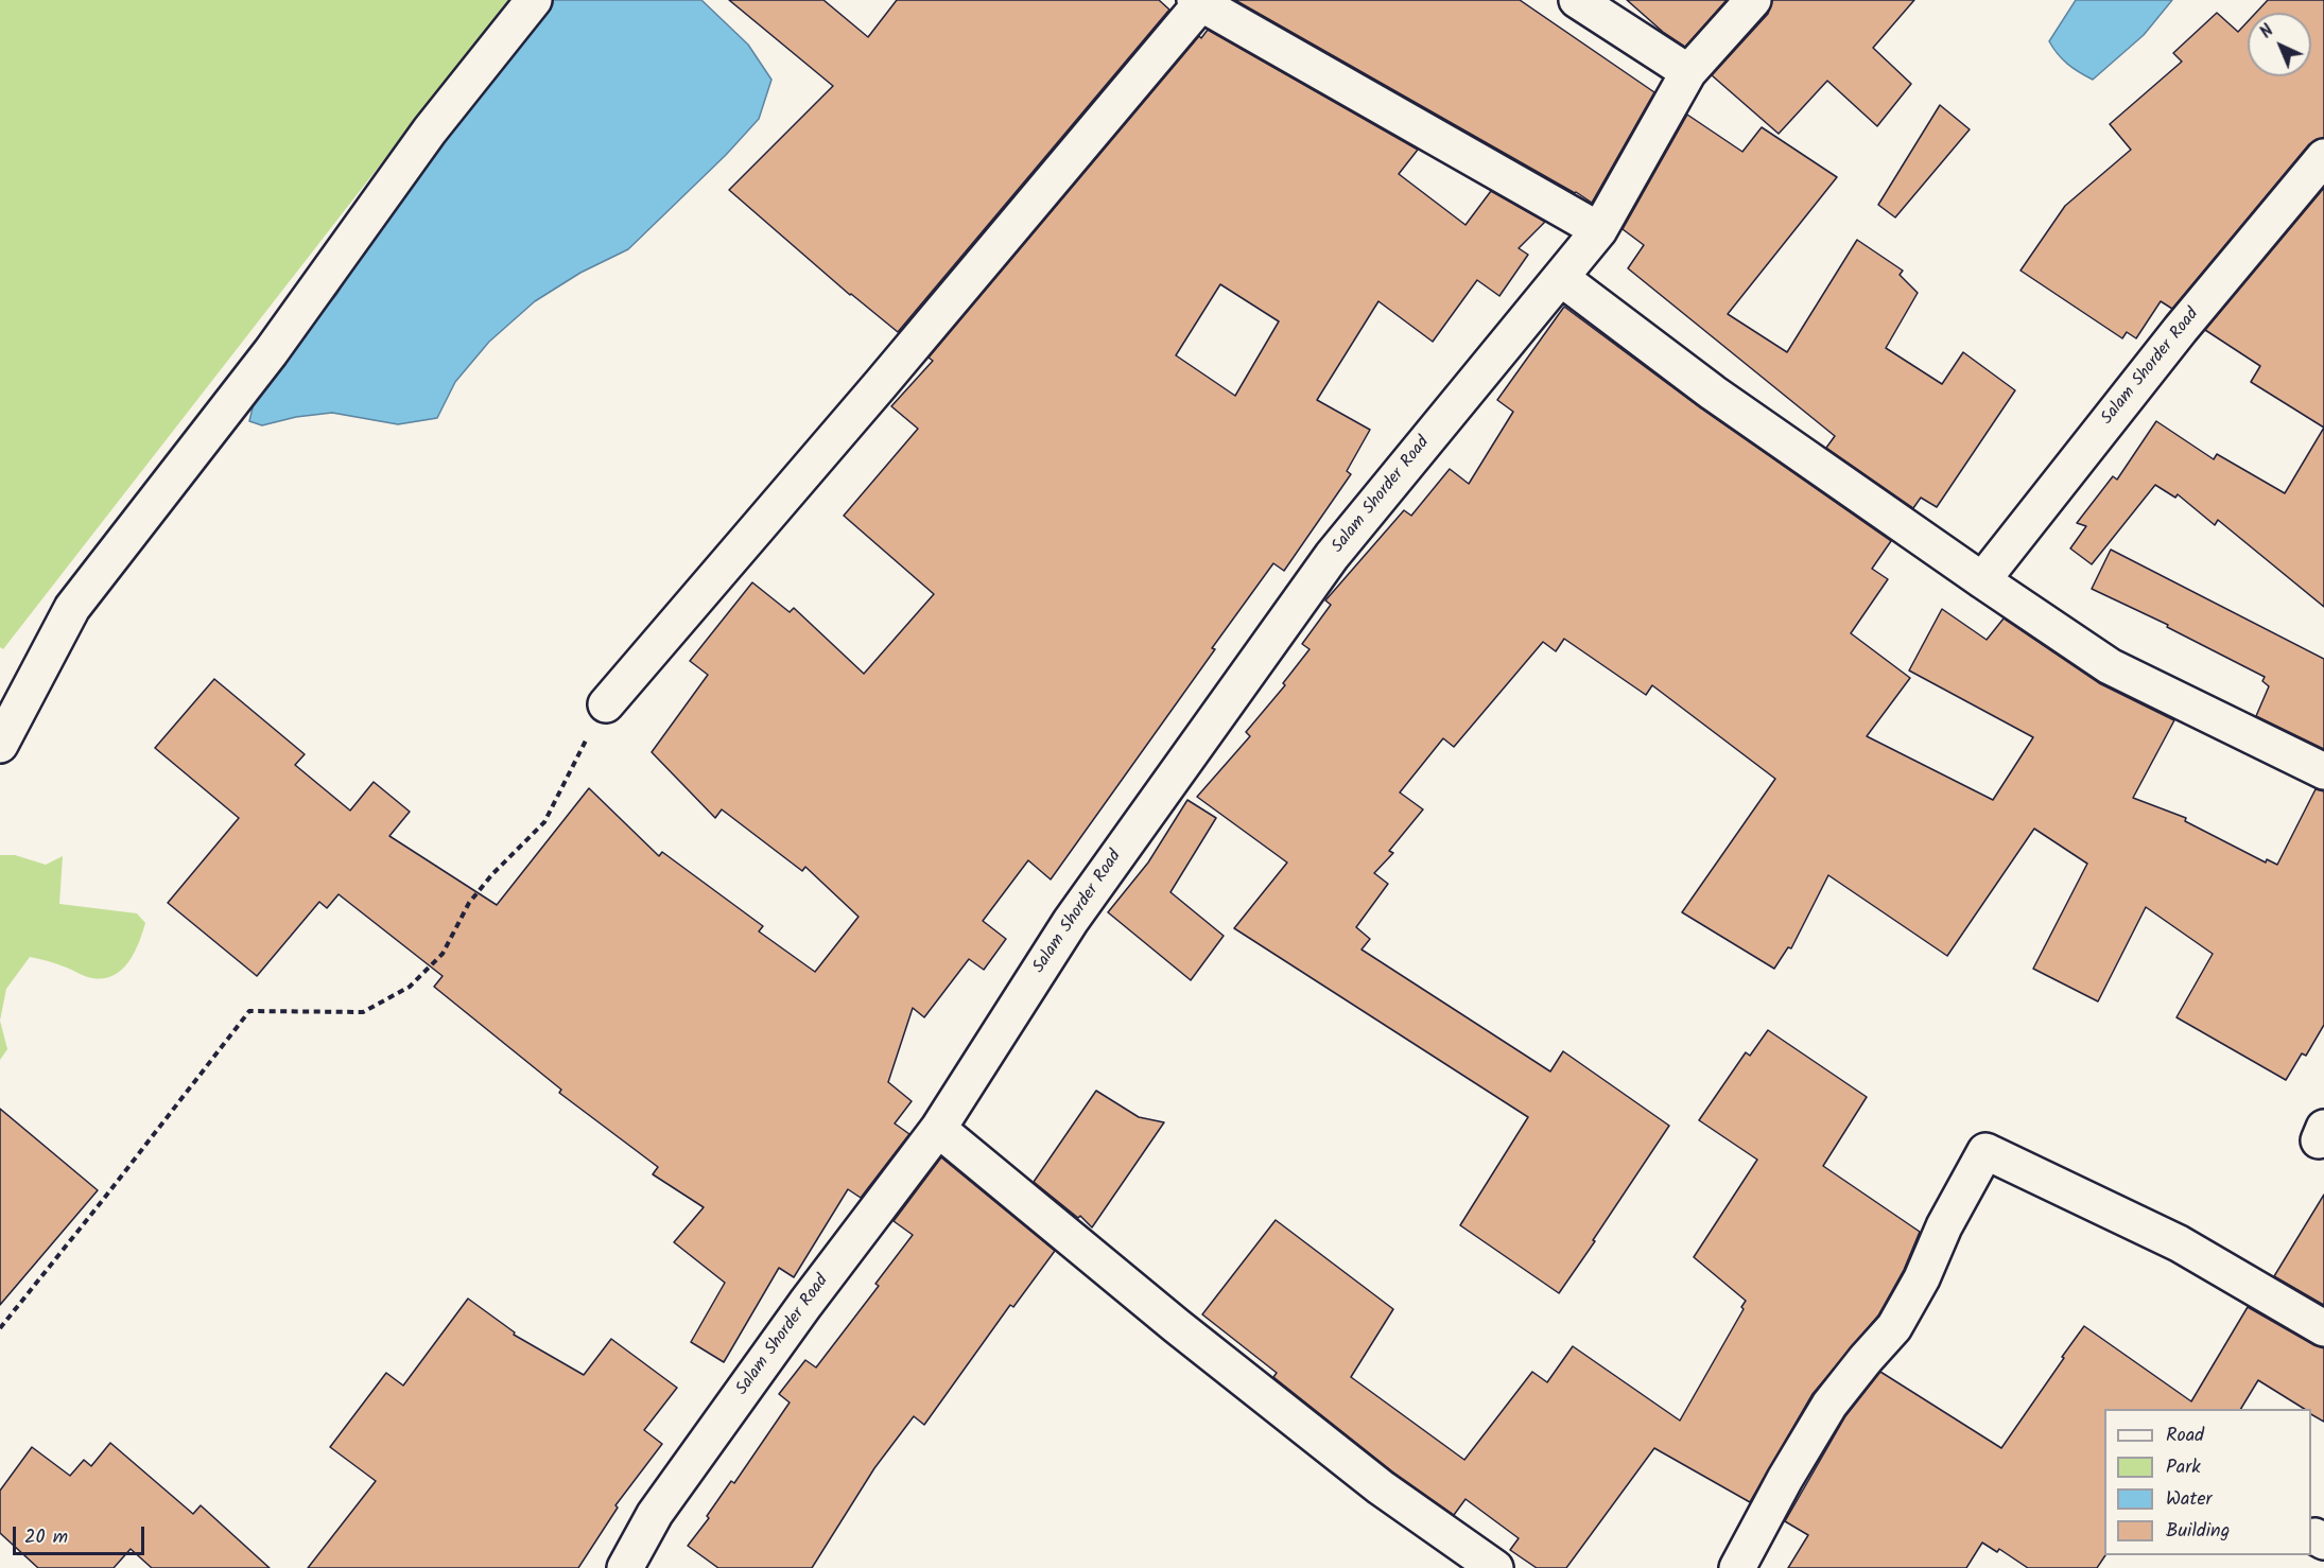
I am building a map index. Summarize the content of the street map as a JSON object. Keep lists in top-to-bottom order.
{
  "streets": {
    "street": ["Salam Shorder Road"]
  },
  "legend": [
    "Road",
    "Park",
    "Water",
    "Building"
  ],
  "scale_bar": "20 m",
  "north": "top left"
}
